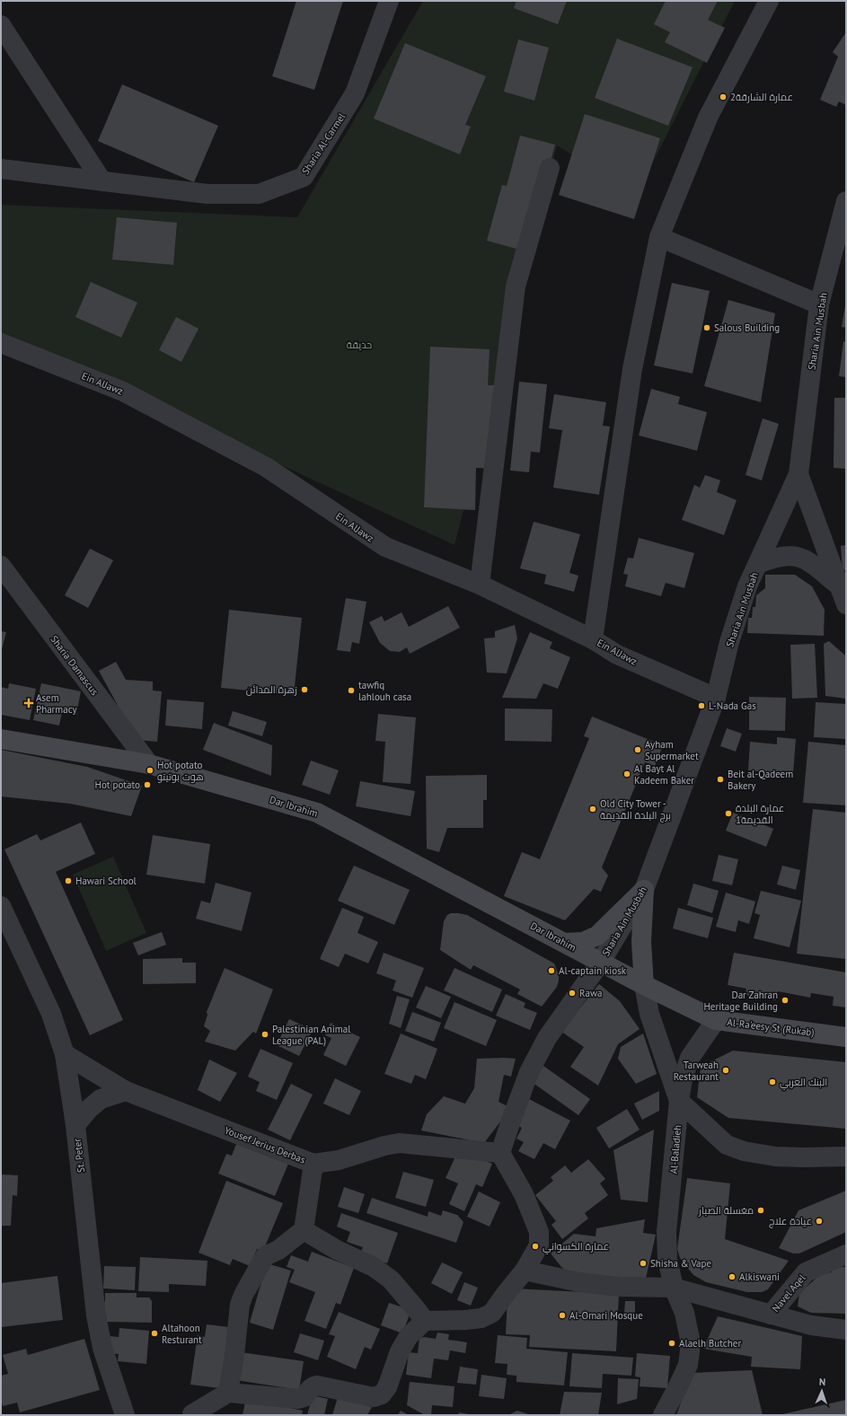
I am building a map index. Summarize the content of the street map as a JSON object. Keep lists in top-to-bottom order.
{
  "streets": {
    "main road": ["Dar Ibrahim", "Al-Ra'eesy St (Rukab)"],
    "street": [
      "Sharia Al-Carmel",
      "Sharia Ain Musbah",
      "Ein AlJawz",
      "Sharia Damascus",
      "Yousef Jerius Derbas",
      "Al-Baladieh",
      "St. Peter",
      "Navel Aqel"
    ]
  },
  "crossings": [
    ["Sharia Ain Musbah", "Ein AlJawz"],
    ["Sharia Ain Musbah", "Dar Ibrahim"],
    ["Sharia Ain Musbah", "Al-Ra'eesy St (Rukab)"],
    ["Sharia Ain Musbah", "Yousef Jerius Derbas"],
    ["Sharia Damascus", "Dar Ibrahim"],
    ["Dar Ibrahim", "Al-Ra'eesy St (Rukab)"],
    ["Al-Ra'eesy St (Rukab)", "Al-Baladieh"],
    ["Yousef Jerius Derbas", "St. Peter"]
  ],
  "parks": ["حديقة"],
  "places": {
    "other": [
      "عمارة الشارقة2",
      "Salous Building",
      "زهرة المدائن",
      "tawfiq lahlouh casa",
      "L-Nada Gas",
      "Ayham Supermarket",
      "Hot potato هوت بوتيتو",
      "Al Bayt Al Kadeem Baker",
      "Beit al-Qadeem Bakery",
      "Hot potato",
      "Old City Tower - برج البلدة القديمة",
      "عمارة البلدة القديمة1",
      "Hawari School",
      "Al-captain kiosk",
      "Rawa",
      "Dar Zahran Heritage Building",
      "Palestinian Animal League (PAL)",
      "Tarweah Restaurant",
      "البنك العربي",
      "مغسلة الصبار",
      "عيادة علاج",
      "عمارة الكسواني",
      "Shisha & Vape",
      "Alkiswani",
      "Al-Omari Mosque",
      "Altahoon Resturant",
      "Alaelh Butcher"
    ],
    "health": ["Asem Pharmacy"]
  },
  "north": "top"
}
